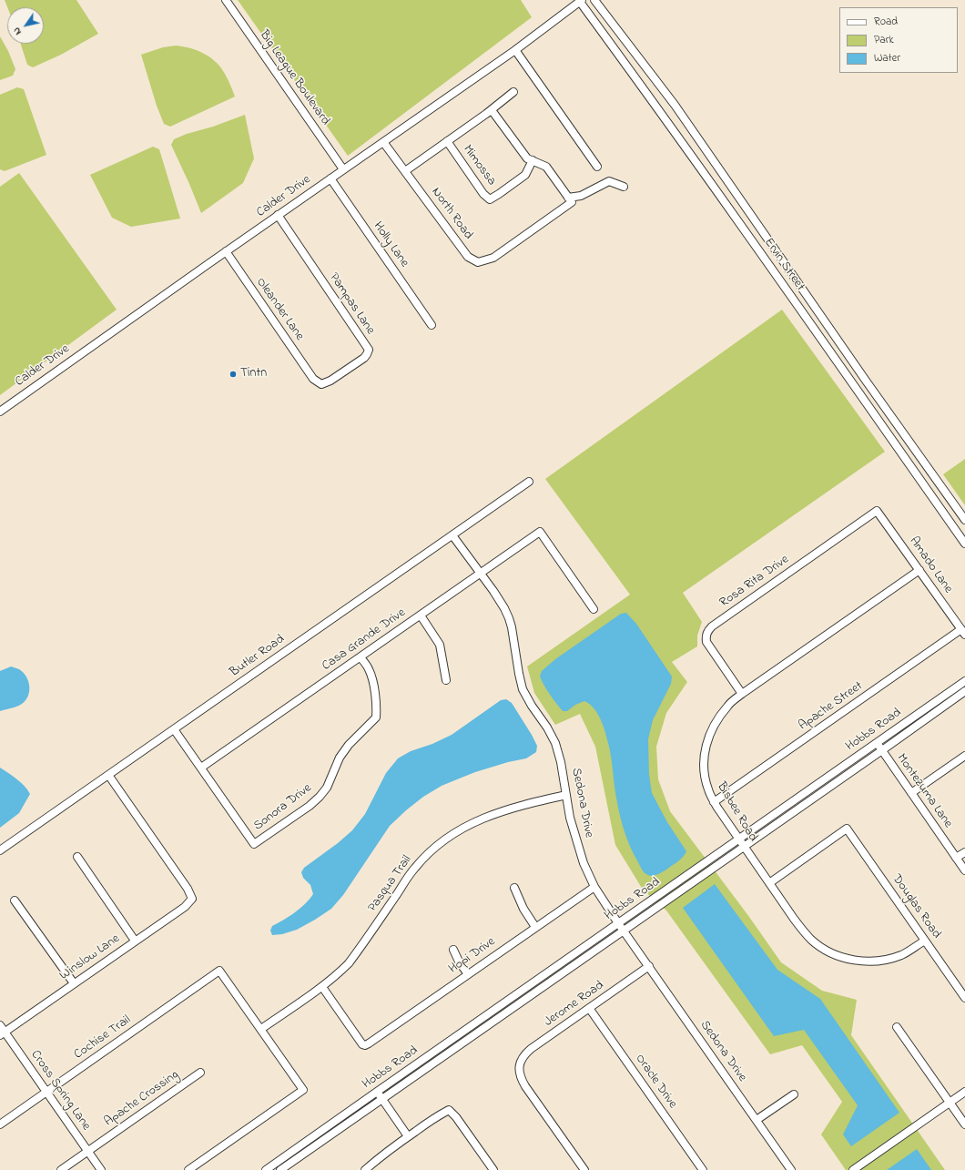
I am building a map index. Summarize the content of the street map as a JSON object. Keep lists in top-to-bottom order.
{
  "streets": {
    "street": [
      "Big League Boulevard",
      "Mimossa",
      "Calder Drive",
      "North Road",
      "Holly Lane",
      "Ervin Street",
      "Pampas Lane",
      "Oleander Lane",
      "Amado Lane",
      "Rosa Rita Drive",
      "Casa Grande Drive",
      "Butler Road",
      "Apache Street",
      "Hobbs Road",
      "Montezuma Lane",
      "Sedona Drive",
      "Sonora Drive",
      "Bisbee Road",
      "Pasqua Trail",
      "Douglas Road",
      "Hopi Drive",
      "Winslow Lane",
      "Jerome Road",
      "Cochise Trail",
      "Oracle Drive",
      "Cross Spring Lane",
      "Apache Crossing"
    ]
  },
  "crossings": [
    ["Big League Boulevard", "Calder Drive"],
    ["Calder Drive", "North Road"],
    ["Calder Drive", "Holly Lane"],
    ["Calder Drive", "Ervin Street"],
    ["Calder Drive", "Pampas Lane"],
    ["Calder Drive", "Oleander Lane"],
    ["Pampas Lane", "Oleander Lane"],
    ["Amado Lane", "Rosa Rita Drive"],
    ["Amado Lane", "Apache Street"],
    ["Amado Lane", "Bisbee Road"],
    ["Rosa Rita Drive", "Bisbee Road"],
    ["Casa Grande Drive", "Sedona Drive"],
    ["Casa Grande Drive", "Sonora Drive"],
    ["Butler Road", "Sedona Drive"],
    ["Butler Road", "Winslow Lane"],
    ["Apache Street", "Bisbee Road"],
    ["Hobbs Road", "Montezuma Lane"],
    ["Hobbs Road", "Sedona Drive"],
    ["Hobbs Road", "Bisbee Road"],
    ["Sedona Drive", "Pasqua Trail"],
    ["Sedona Drive", "Hopi Drive"],
    ["Sedona Drive", "Jerome Road"],
    ["Bisbee Road", "Douglas Road"],
    ["Pasqua Trail", "Hopi Drive"],
    ["Pasqua Trail", "Cochise Trail"],
    ["Winslow Lane", "Cross Spring Lane"],
    ["Jerome Road", "Oracle Drive"],
    ["Cochise Trail", "Cross Spring Lane"],
    ["Cross Spring Lane", "Apache Crossing"]
  ],
  "places": ["Tintn"],
  "legend": ["Road", "Park", "Water"],
  "north": "bottom left"
}
